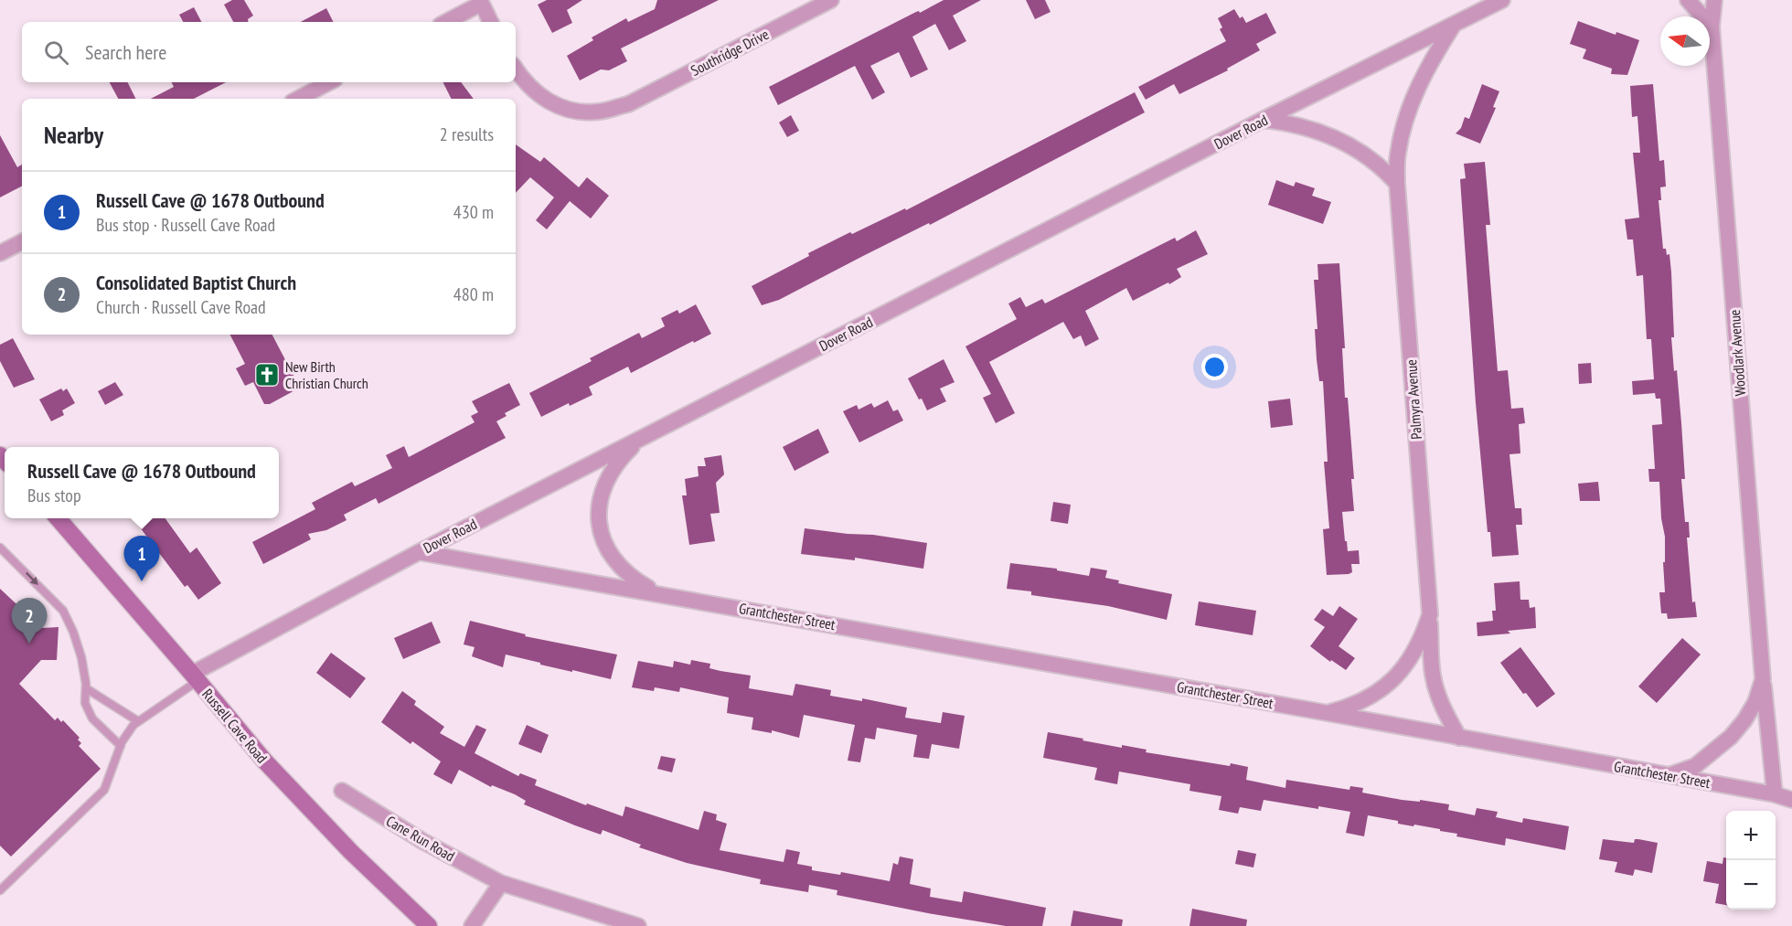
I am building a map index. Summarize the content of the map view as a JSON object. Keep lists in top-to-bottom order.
{
  "streets": {
    "main road": ["Russell Cave Road"],
    "street": [
      "Southridge Drive",
      "Dover Road",
      "Woodlark Avenue",
      "Palmyra Avenue",
      "Grantchester Street",
      "Cane Run Road"
    ]
  },
  "crossings": [
    ["Dover Road", "Palmyra Avenue"],
    ["Dover Road", "Grantchester Street"],
    ["Dover Road", "Russell Cave Road"],
    ["Woodlark Avenue", "Grantchester Street"],
    ["Palmyra Avenue", "Grantchester Street"]
  ],
  "places": {
    "church": ["New Birth Christian Church"]
  },
  "north": "left",
  "page": {
    "search": "Search here",
    "heading": ["Nearby", "2 results"],
    "list": [
      {
        "mark": "1",
        "name": "Russell Cave @ 1678 Outbound",
        "note": "Bus stop · Russell Cave Road",
        "value": "430 m"
      },
      {
        "mark": "2",
        "name": "Consolidated Baptist Church",
        "note": "Church · Russell Cave Road",
        "value": "480 m"
      }
    ],
    "popup": ["Russell Cave @ 1678 Outbound", "Bus stop"],
    "pins": ["1", "2"],
    "map_buttons": ["+", "−"]
  }
}
